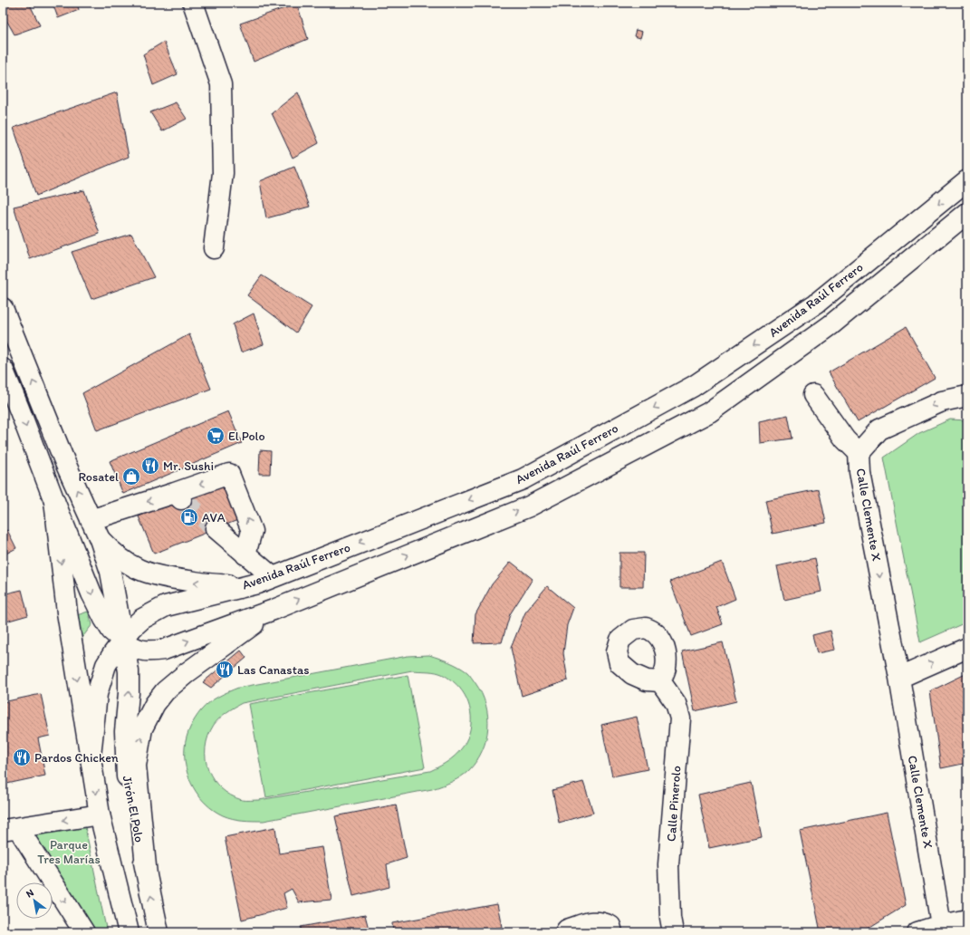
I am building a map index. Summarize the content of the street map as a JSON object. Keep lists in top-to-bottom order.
{
  "streets": {
    "main road": [
      "Avenida Raúl Ferrero",
      "Calle Clemente X",
      "Calle Pinerolo",
      "Jirón El Polo"
    ]
  },
  "crossings": [
    ["Avenida Raúl Ferrero", "Jirón El Polo"]
  ],
  "one_way": ["Calle Clemente X"],
  "parks": ["Parque Tres Marías"],
  "places": {
    "supermarket": ["El Polo"],
    "restaurant": ["Mr. Sushi", "Las Canastas", "Pardos Chicken"],
    "shop": ["Rosatel"],
    "fuel station": ["AVA"]
  },
  "north": "top left"
}
